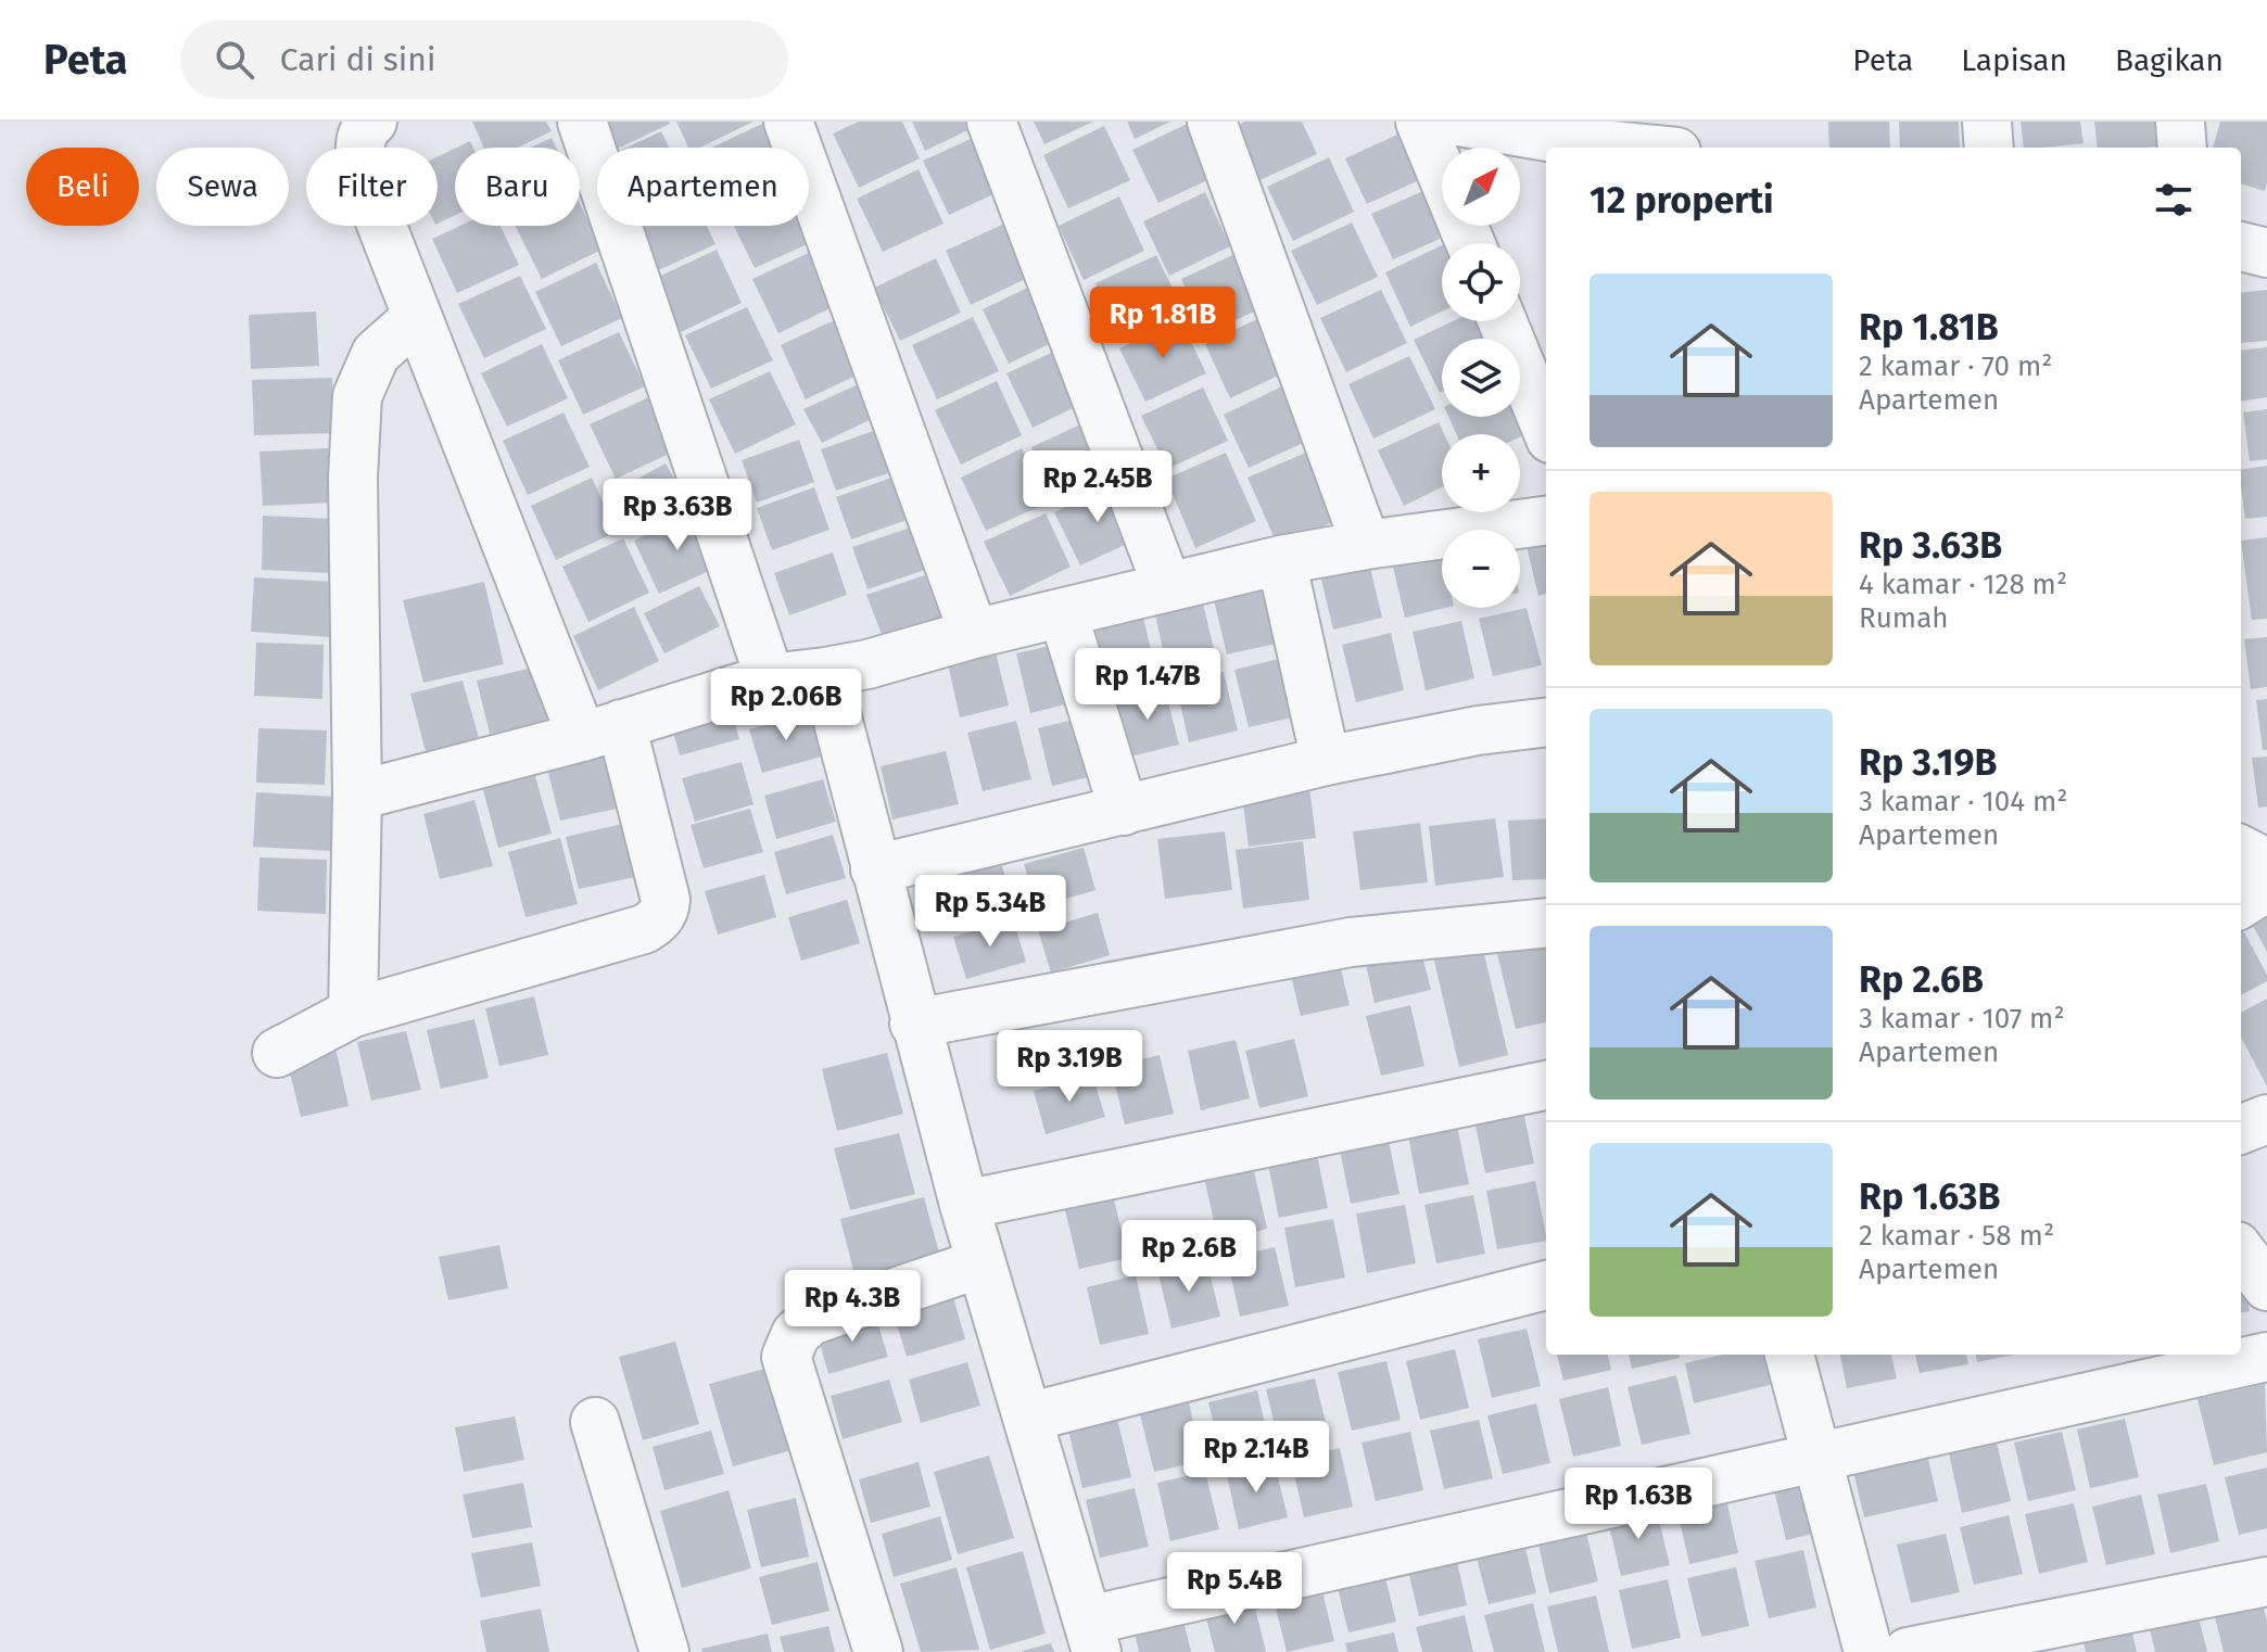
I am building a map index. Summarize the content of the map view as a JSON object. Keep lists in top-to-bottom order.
{
  "north": "top right",
  "page": {
    "header": "Peta",
    "search": "Cari di sini",
    "nav": ["Peta", "Lapisan", "Bagikan"],
    "map_buttons": ["+", "−"],
    "chip": [
      "Beli",
      "Sewa",
      "Filter",
      "Baru",
      "Apartemen"
    ],
    "heading": "12 properti",
    "list": [
      {
        "name": "Rp 1.81B",
        "note": "2 kamar · 70 m² · Apartemen"
      },
      {
        "name": "Rp 3.63B",
        "note": "4 kamar · 128 m² · Rumah"
      },
      {
        "name": "Rp 3.19B",
        "note": "3 kamar · 104 m² · Apartemen"
      },
      {
        "name": "Rp 2.6B",
        "note": "3 kamar · 107 m² · Apartemen"
      },
      {
        "name": "Rp 1.63B",
        "note": "2 kamar · 58 m² · Apartemen"
      }
    ],
    "price": [
      "Rp 1.81B",
      "Rp 2.45B",
      "Rp 3.63B",
      "Rp 1.47B",
      "Rp 2.06B",
      "Rp 5.34B",
      "Rp 3.19B",
      "Rp 2.6B",
      "Rp 4.3B",
      "Rp 2.14B",
      "Rp 1.63B",
      "Rp 5.4B"
    ]
  }
}
